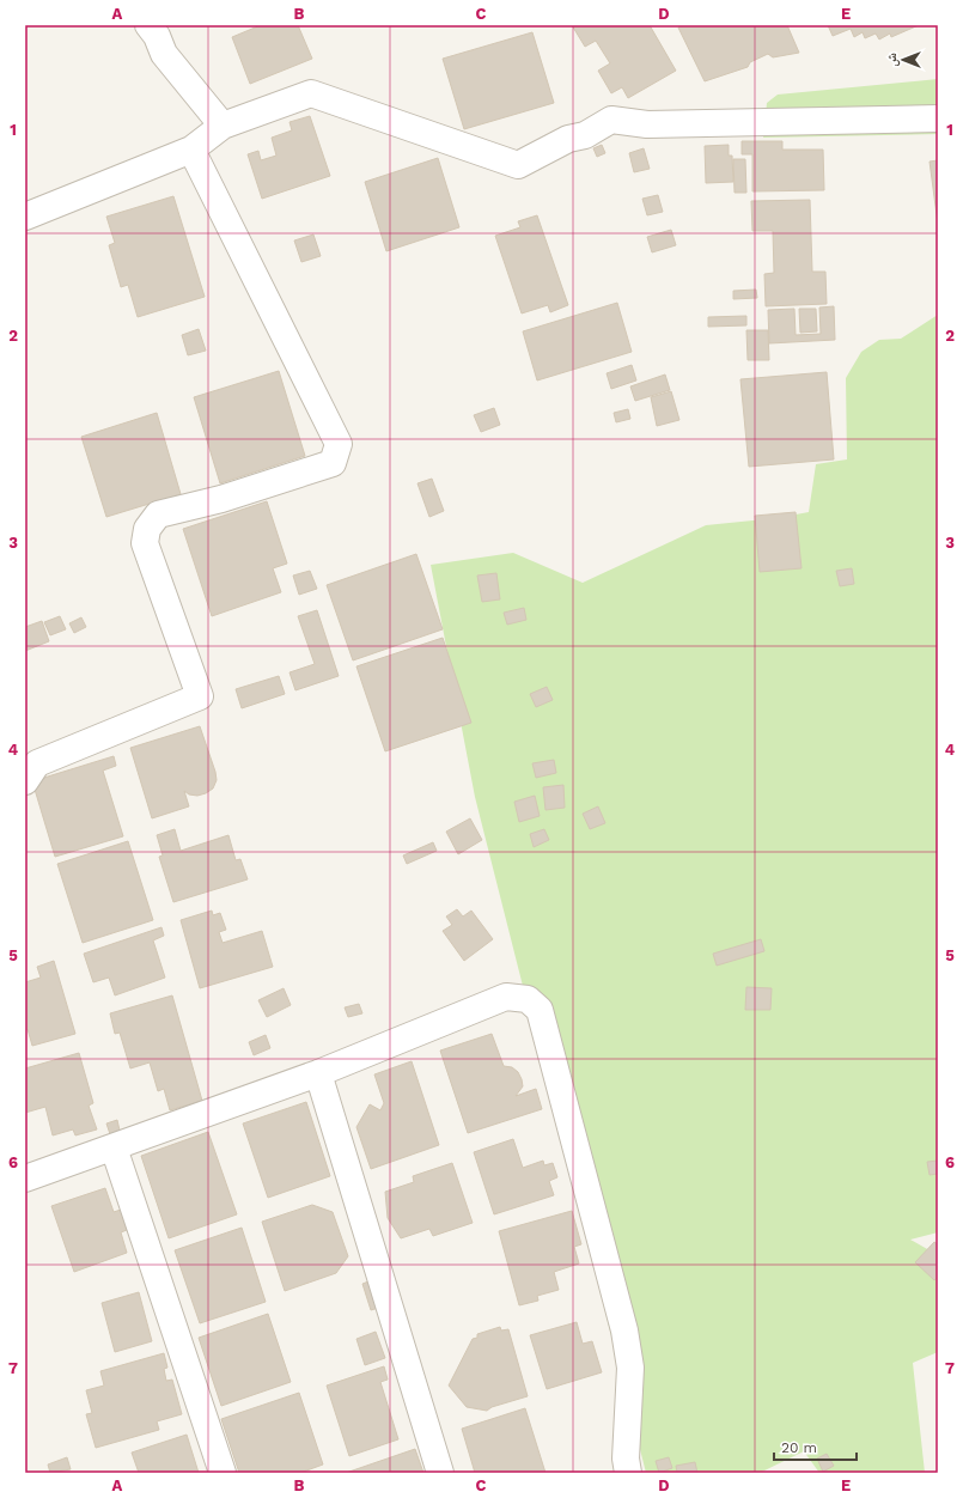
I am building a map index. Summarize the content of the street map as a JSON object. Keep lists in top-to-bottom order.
{
  "scale_bar": "20 m",
  "north": "left",
  "grid": {
    "columns": [
      "A",
      "B",
      "C",
      "D",
      "E"
    ],
    "rows": [
      "1",
      "2",
      "3",
      "4",
      "5",
      "6",
      "7"
    ]
  }
}
